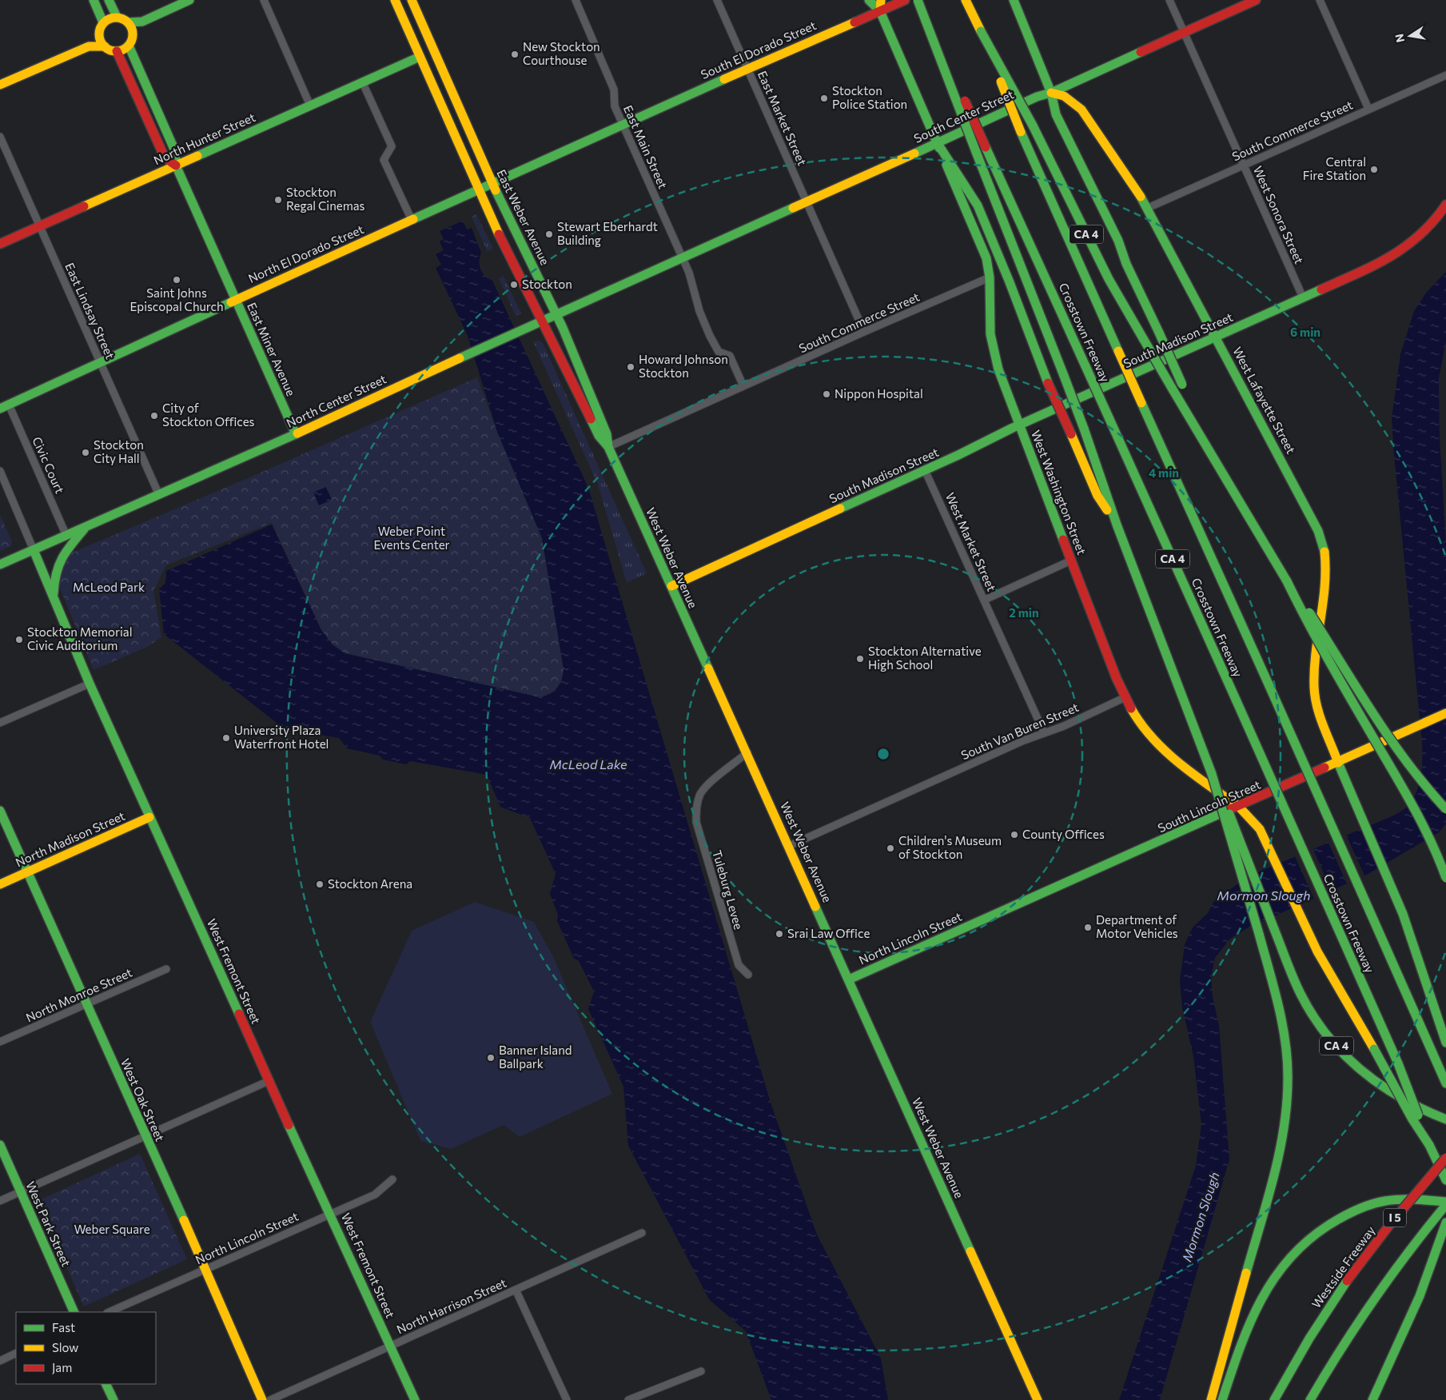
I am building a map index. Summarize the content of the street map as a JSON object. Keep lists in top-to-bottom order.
{
  "streets": {
    "main road": [
      "South El Dorado Street",
      "South Center Street",
      "North Hunter Street",
      "East Weber Avenue",
      "CA 4",
      "North El Dorado Street",
      "Crosstown Freeway",
      "South Madison Street",
      "East Miner Avenue",
      "West Lafayette Street",
      "North Center Street",
      "West Washington Street",
      "West Weber Avenue",
      "South Lincoln Street",
      "North Madison Street",
      "North Lincoln Street",
      "West Fremont Street",
      "West Oak Street",
      "I 5",
      "West Park Street",
      "Westside Freeway"
    ],
    "street": [
      "East Market Street",
      "South Commerce Street",
      "East Main Street",
      "West Sonora Street",
      "East Lindsay Street",
      "Civic Court",
      "West Market Street",
      "South Van Buren Street",
      "Tuleburg Levee",
      "North Monroe Street",
      "North Harrison Street"
    ]
  },
  "crossings": [
    ["South El Dorado Street", "East Market Street"],
    ["South El Dorado Street", "East Main Street"],
    ["South El Dorado Street", "North El Dorado Street"],
    ["South Center Street", "East Market Street"],
    ["South Center Street", "East Main Street"],
    ["South Center Street", "West Sonora Street"],
    ["South Center Street", "West Lafayette Street"],
    ["South Center Street", "North Center Street"],
    ["South Center Street", "West Washington Street"],
    ["South Commerce Street", "East Main Street"],
    ["South Commerce Street", "West Sonora Street"],
    ["South Commerce Street", "East Weber Avenue"],
    ["South Commerce Street", "West Lafayette Street"],
    ["South Commerce Street", "West Washington Street"],
    ["South Commerce Street", "West Weber Avenue"],
    ["North Hunter Street", "East Lindsay Street"],
    ["North Hunter Street", "East Miner Avenue"],
    ["East Main Street", "North El Dorado Street"],
    ["East Main Street", "North Center Street"],
    ["West Sonora Street", "South Madison Street"],
    ["East Weber Avenue", "North El Dorado Street"],
    ["East Weber Avenue", "North Center Street"],
    ["East Weber Avenue", "West Weber Avenue"],
    ["CA 4", "Crosstown Freeway"],
    ["North El Dorado Street", "East Lindsay Street"],
    ["North El Dorado Street", "East Miner Avenue"],
    ["North El Dorado Street", "Civic Court"],
    ["East Lindsay Street", "North Center Street"],
    ["Crosstown Freeway", "West Washington Street"],
    ["South Madison Street", "West Lafayette Street"],
    ["South Madison Street", "West Washington Street"],
    ["South Madison Street", "West Market Street"],
    ["South Madison Street", "West Weber Avenue"],
    ["East Miner Avenue", "North Center Street"],
    ["West Lafayette Street", "South Lincoln Street"],
    ["North Center Street", "Civic Court"],
    ["North Center Street", "West Weber Avenue"],
    ["North Center Street", "West Fremont Street"],
    ["West Washington Street", "South Van Buren Street"],
    ["West Washington Street", "South Lincoln Street"],
    ["West Market Street", "South Van Buren Street"],
    ["West Weber Avenue", "South Van Buren Street"],
    ["West Weber Avenue", "Tuleburg Levee"],
    ["West Weber Avenue", "North Lincoln Street"],
    ["South Lincoln Street", "North Lincoln Street"],
    ["North Madison Street", "West Fremont Street"],
    ["North Madison Street", "West Oak Street"],
    ["North Lincoln Street", "West Fremont Street"],
    ["North Lincoln Street", "West Oak Street"],
    ["West Fremont Street", "North Harrison Street"],
    ["North Monroe Street", "West Oak Street"]
  ],
  "water": ["McLeod Lake", "Mormon Slough"],
  "parks": ["Weber Point Events Center", "McLeod Park", "Weber Square"],
  "places": [
    "New Stockton Courthouse",
    "Stockton Police Station",
    "Central Fire Station",
    "Stockton Regal Cinemas",
    "Stewart Eberhardt Building",
    "Saint Johns Episcopal Church",
    "Stockton",
    "Howard Johnson Stockton",
    "Nippon Hospital",
    "City of Stockton Offices",
    "Stockton City Hall",
    "Stockton Memorial Civic Auditorium",
    "Stockton Alternative High School",
    "University Plaza Waterfront Hotel",
    "County Offices",
    "Children's Museum of Stockton",
    "Stockton Arena",
    "Department of Motor Vehicles",
    "Srai Law Office",
    "Banner Island Ballpark"
  ],
  "legend": ["Fast", "Slow", "Jam"],
  "north": "left",
  "rings": ["6 min", "4 min", "2 min"]
}
